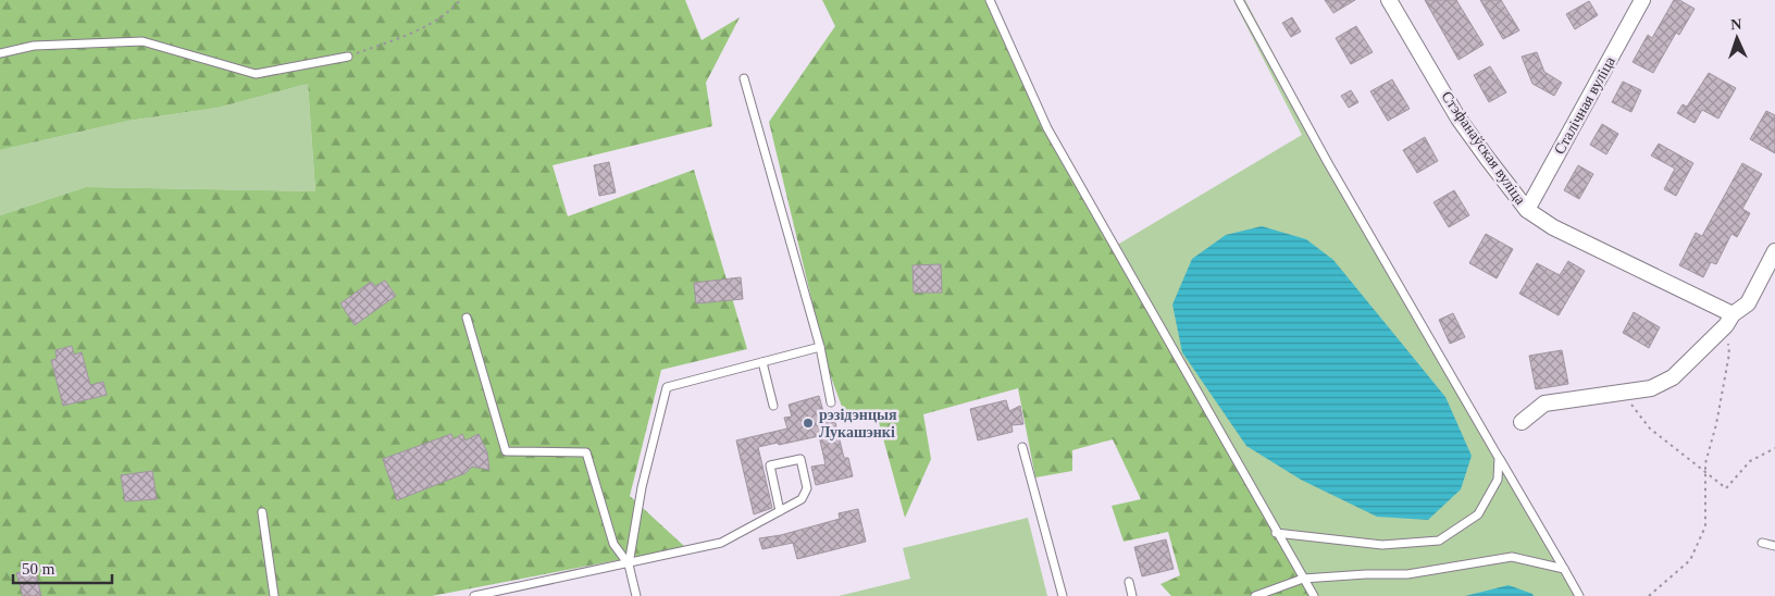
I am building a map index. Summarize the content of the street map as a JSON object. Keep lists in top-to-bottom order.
{
  "streets": {
    "street": ["Сталічная вуліца", "Стэфанаўская вуліца"]
  },
  "crossings": [
    ["Сталічная вуліца", "Стэфанаўская вуліца"]
  ],
  "places": ["рэзідэнцыя Лукашэнкі"],
  "scale_bar": "50 m",
  "north": "top"
}
